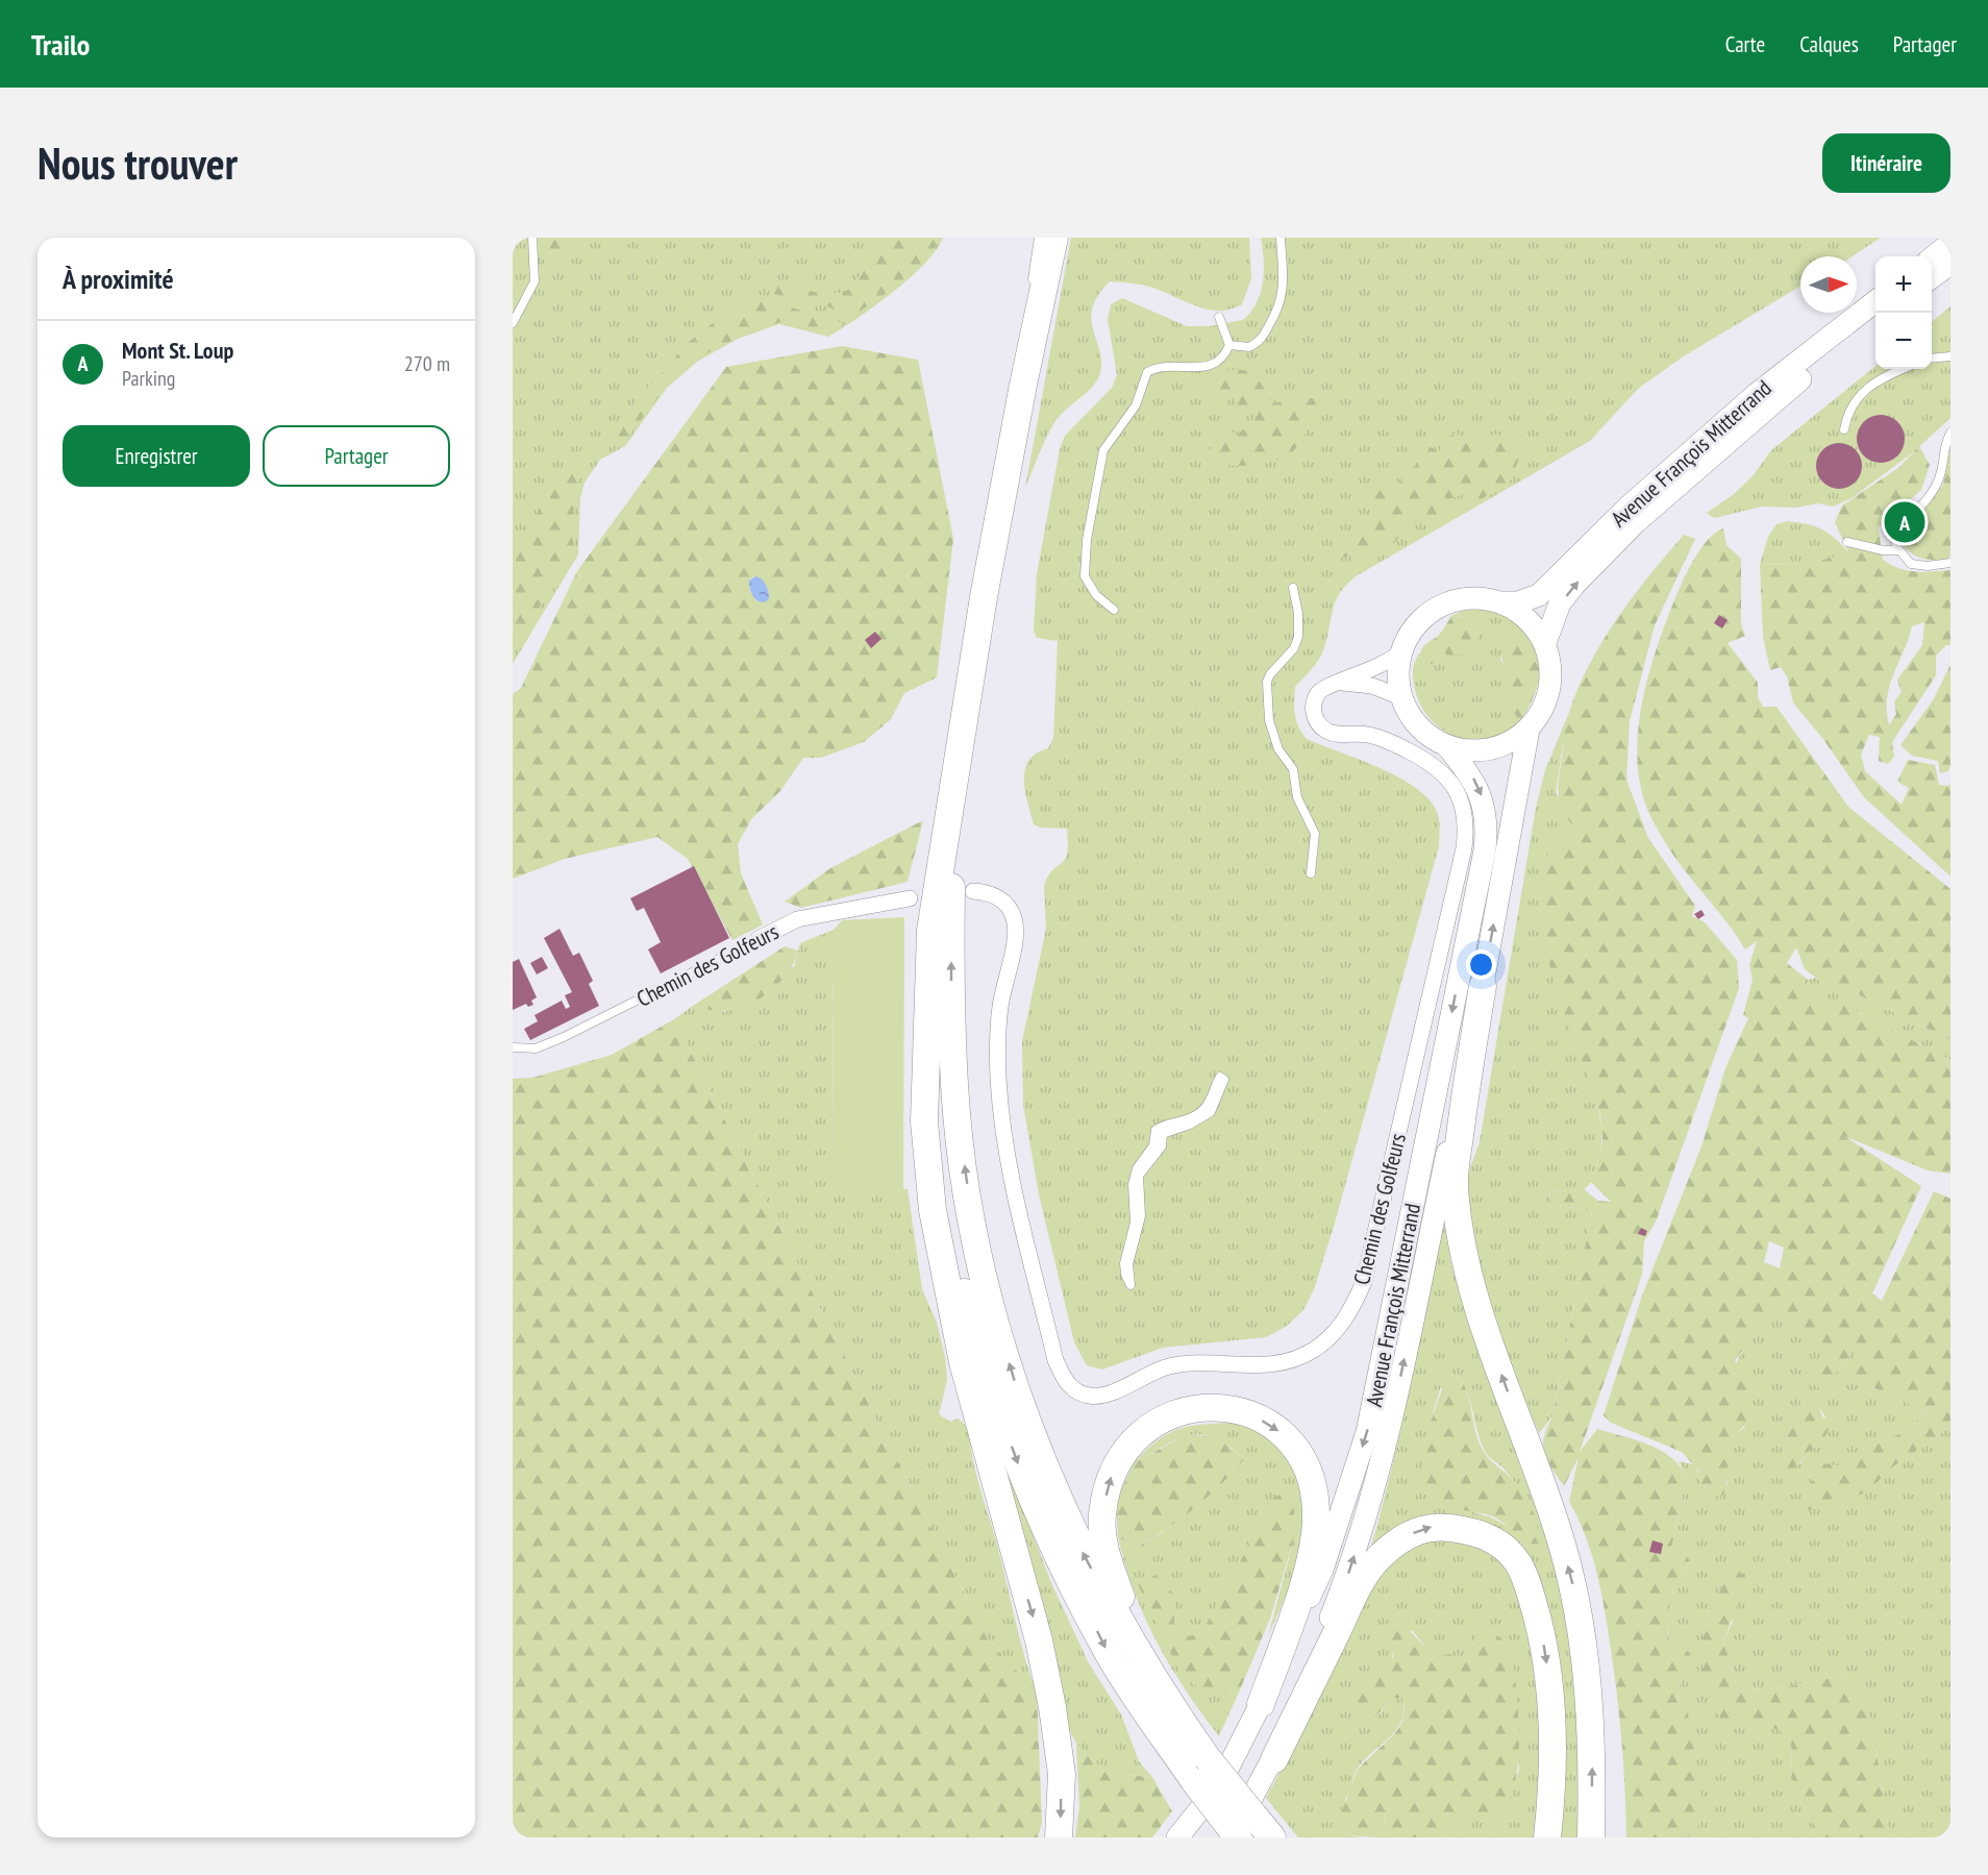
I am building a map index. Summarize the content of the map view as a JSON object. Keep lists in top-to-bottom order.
{
  "streets": {
    "main road": ["Avenue François Mitterrand"],
    "street": ["Chemin des Golfeurs"]
  },
  "crossings": [
    ["Avenue François Mitterrand", "Chemin des Golfeurs"]
  ],
  "north": "right",
  "page": {
    "header": "Trailo",
    "nav": ["Carte", "Calques", "Partager"],
    "buttons": [
      "Itinéraire",
      ["Enregistrer", "Partager"]
    ],
    "title": "Nous trouver",
    "heading": "À proximité",
    "map_buttons": ["+", "−"],
    "list": [
      {
        "mark": "A",
        "name": "Mont St. Loup",
        "note": "Parking",
        "value": "270 m"
      }
    ],
    "pins": "A"
  }
}
